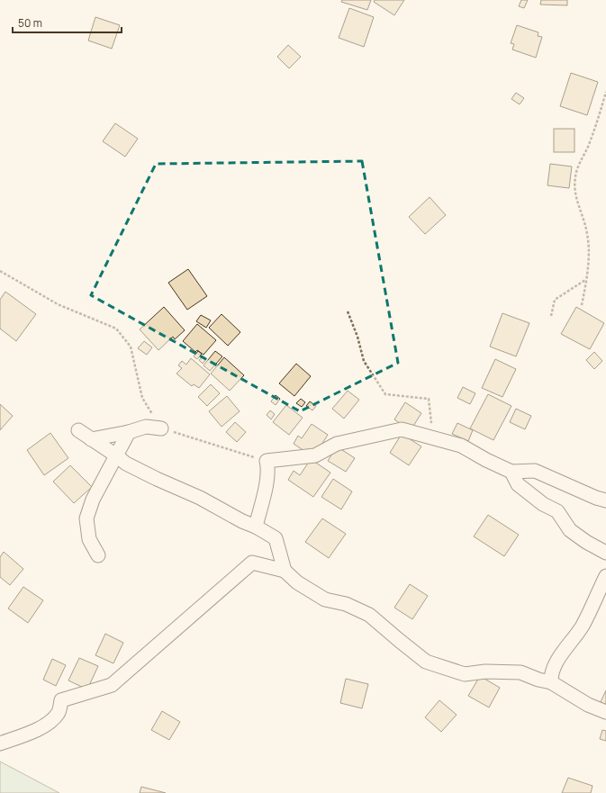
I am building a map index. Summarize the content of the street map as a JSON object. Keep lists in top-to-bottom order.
{
  "scale_bar": "50 m"
}
